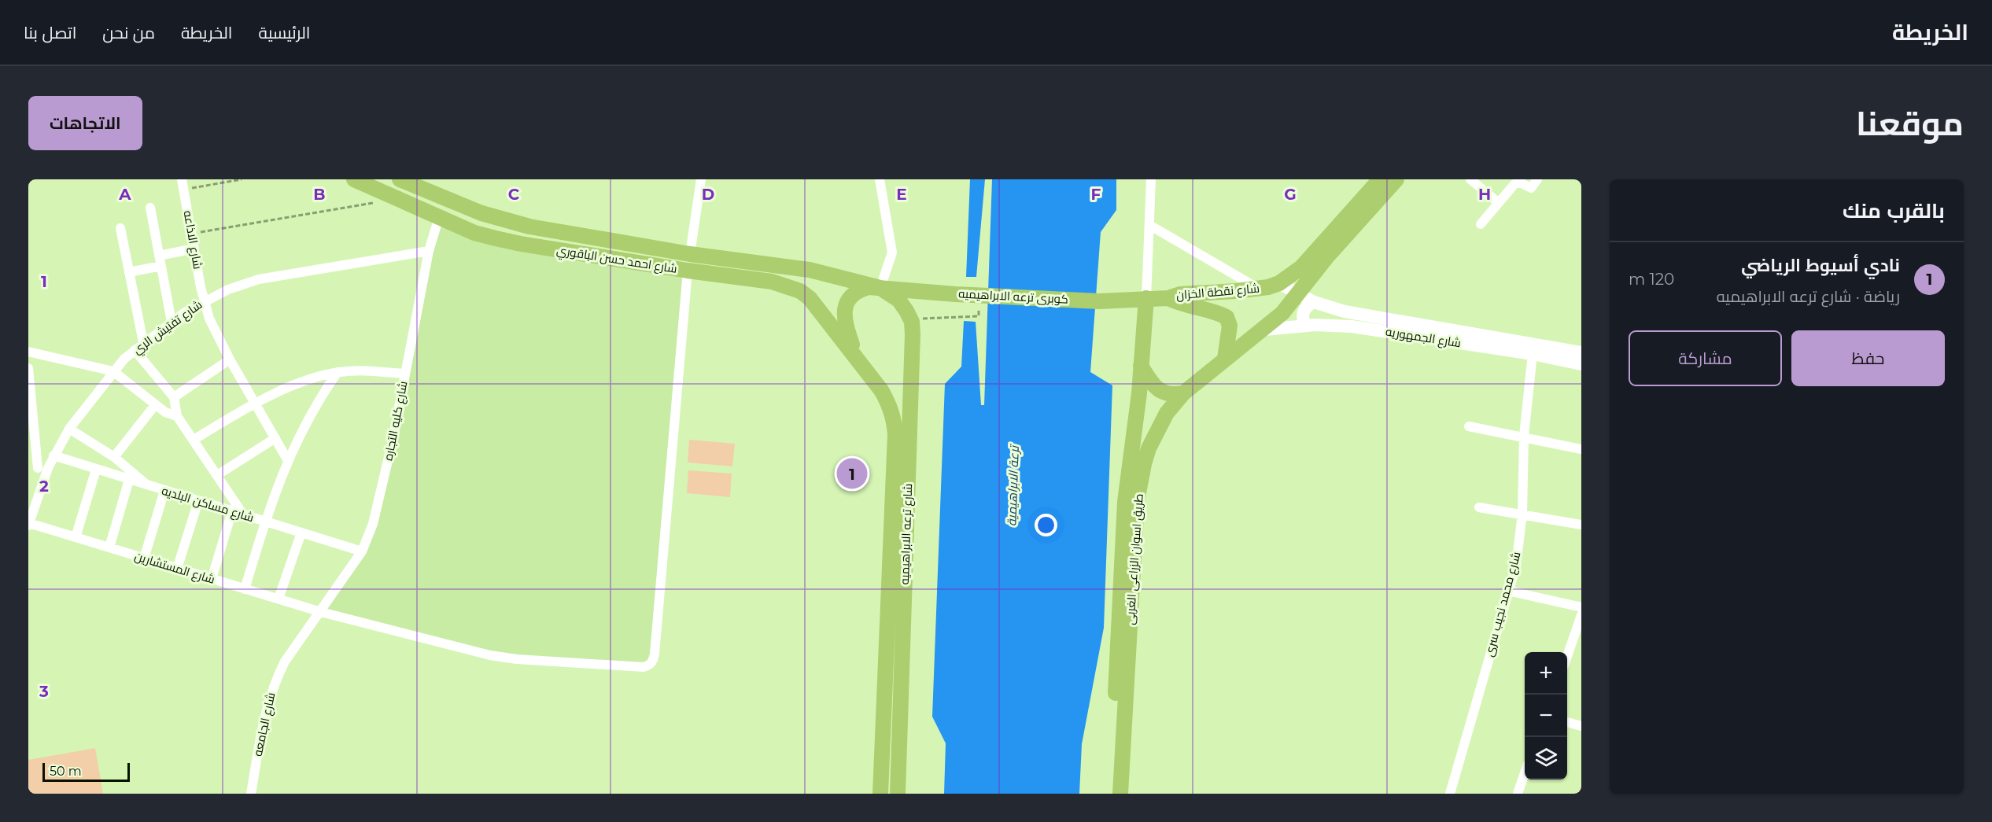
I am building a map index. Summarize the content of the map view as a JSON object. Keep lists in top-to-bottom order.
{
  "streets": {
    "main road": [
      "شارع احمد حسن الباقوري",
      "شارع نقطة الخزان",
      "كوبرى ترعه الابراهيميه",
      "شارع ترعه الابراهيميه",
      "طريق اسوان الزراعى الغربى"
    ],
    "street": [
      "شارع الاذاعه",
      "شارع تفتيش الري",
      "شارع الجمهوريه",
      "شارع كليه التجاره",
      "شارع مساكن البلديه",
      "شارع المستشارين",
      "شارع محمد نجيب سرى",
      "شارع الجامعه"
    ]
  },
  "crossings": [
    ["شارع الاذاعه", "شارع تفتيش الري"],
    ["شارع احمد حسن الباقوري", "كوبرى ترعه الابراهيميه"],
    ["شارع احمد حسن الباقوري", "شارع كليه التجاره"],
    ["شارع احمد حسن الباقوري", "شارع ترعه الابراهيميه"],
    ["شارع احمد حسن الباقوري", "شارع المستشارين"],
    ["شارع نقطة الخزان", "كوبرى ترعه الابراهيميه"],
    ["شارع نقطة الخزان", "شارع الجمهوريه"],
    ["شارع نقطة الخزان", "طريق اسوان الزراعى الغربى"],
    ["كوبرى ترعه الابراهيميه", "شارع ترعه الابراهيميه"],
    ["كوبرى ترعه الابراهيميه", "طريق اسوان الزراعى الغربى"],
    ["شارع تفتيش الري", "شارع كليه التجاره"],
    ["شارع تفتيش الري", "شارع مساكن البلديه"],
    ["شارع تفتيش الري", "شارع المستشارين"],
    ["شارع الجمهوريه", "طريق اسوان الزراعى الغربى"],
    ["شارع الجمهوريه", "شارع محمد نجيب سرى"],
    ["شارع كليه التجاره", "شارع مساكن البلديه"],
    ["شارع كليه التجاره", "شارع المستشارين"],
    ["شارع كليه التجاره", "شارع الجامعه"],
    ["شارع المستشارين", "شارع الجامعه"]
  ],
  "water": ["ترعة الابراهيمية"],
  "scale_bar": "50 m",
  "page": {
    "header": "الخريطة",
    "nav": [
      "الرئيسية",
      "الخريطة",
      "من نحن",
      "اتصل بنا"
    ],
    "title": "موقعنا",
    "buttons": [
      "الاتجاهات",
      ["حفظ", "مشاركة"]
    ],
    "heading": "بالقرب منك",
    "list": [
      {
        "mark": "1",
        "name": "نادي أسيوط الرياضي",
        "note": "رياضة · شارع ترعه الابراهيميه",
        "value": "120 m"
      }
    ],
    "pins": "1",
    "map_buttons": ["+", "−"],
    "scale": "50 m"
  },
  "grid": {
    "columns": [
      "A",
      "B",
      "C",
      "D",
      "E",
      "F",
      "G",
      "H"
    ],
    "rows": ["1", "2", "3"]
  }
}
